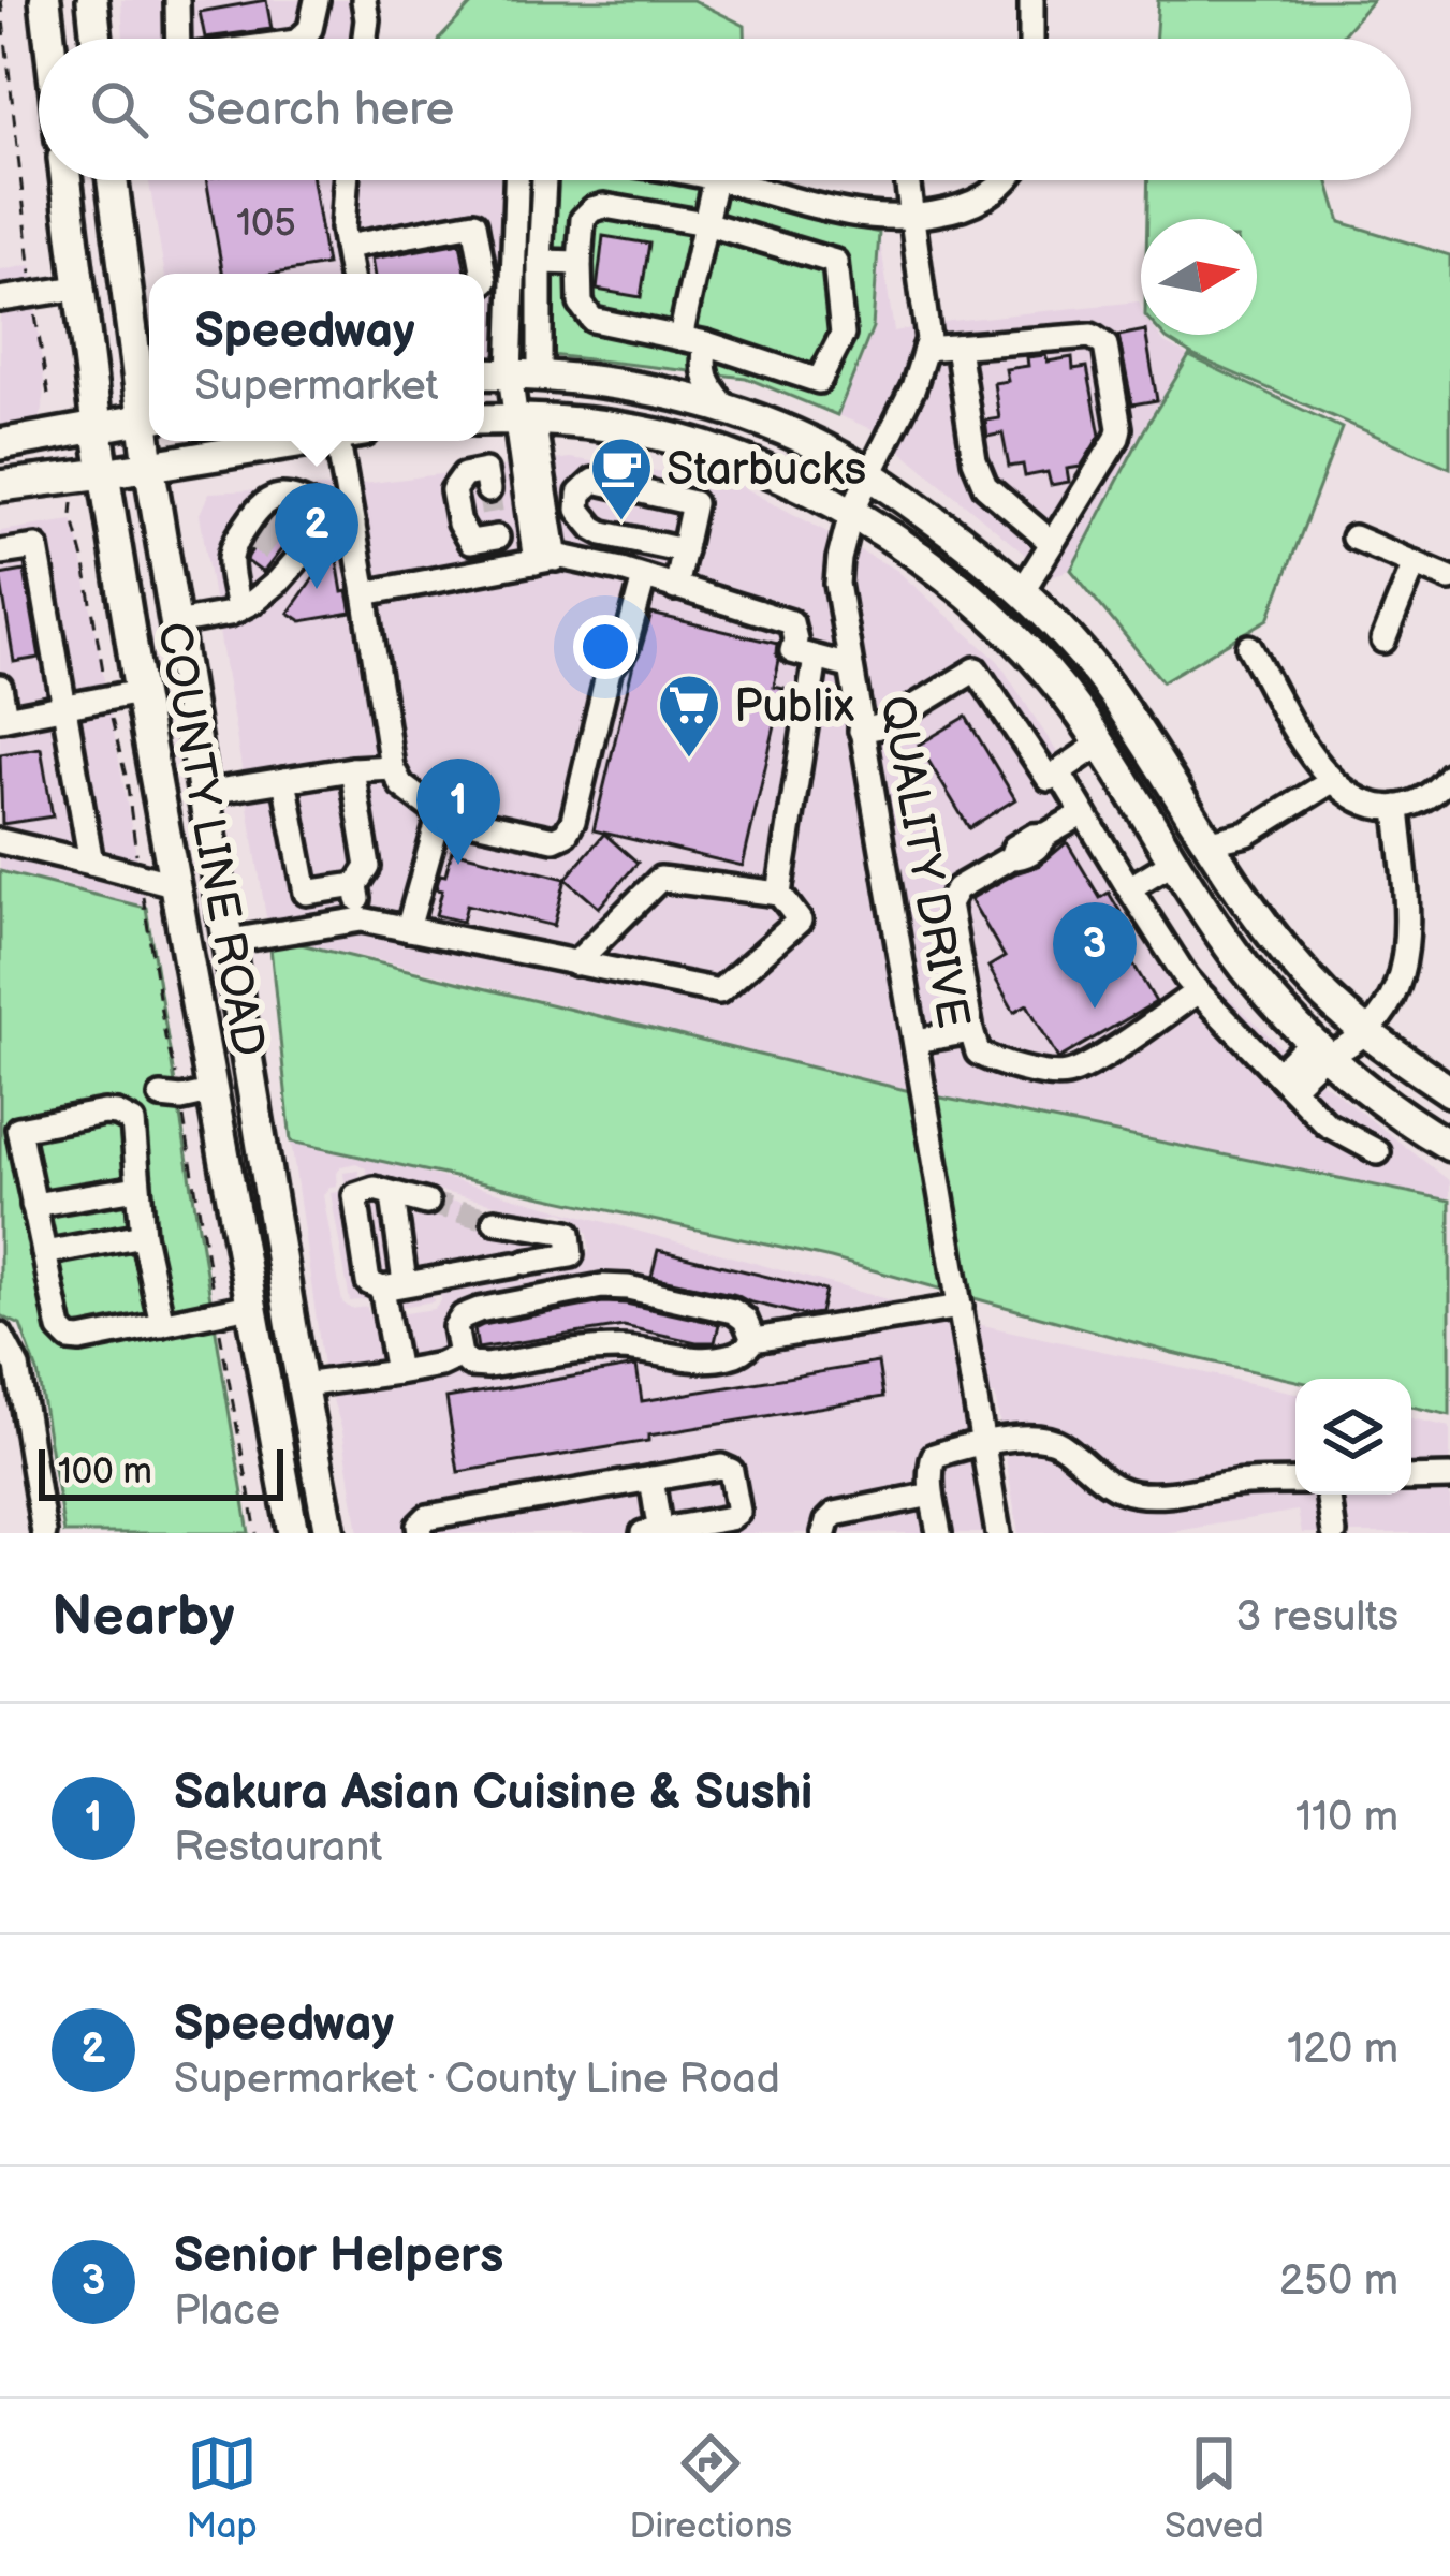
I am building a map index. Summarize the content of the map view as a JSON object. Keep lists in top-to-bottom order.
{
  "streets": {
    "main road": ["COUNTY LINE ROAD"],
    "street": ["QUALITY DRIVE"]
  },
  "places": {
    "cafe": ["Starbucks"],
    "supermarket": ["Publix"]
  },
  "house_numbers": ["105"],
  "scale_bar": "100 m",
  "north": "right",
  "page": {
    "search": "Search here",
    "popup": ["Speedway", "Supermarket"],
    "pins": ["2", "1", "3"],
    "scale": "100 m",
    "heading": ["Nearby", "3 results"],
    "list": [
      {
        "mark": "1",
        "name": "Sakura Asian Cuisine & Sushi",
        "note": "Restaurant",
        "value": "110 m"
      },
      {
        "mark": "2",
        "name": "Speedway",
        "note": "Supermarket · County Line Road",
        "value": "120 m"
      },
      {
        "mark": "3",
        "name": "Senior Helpers",
        "note": "Place",
        "value": "250 m"
      }
    ],
    "nav": ["Map", "Directions", "Saved"]
  }
}
